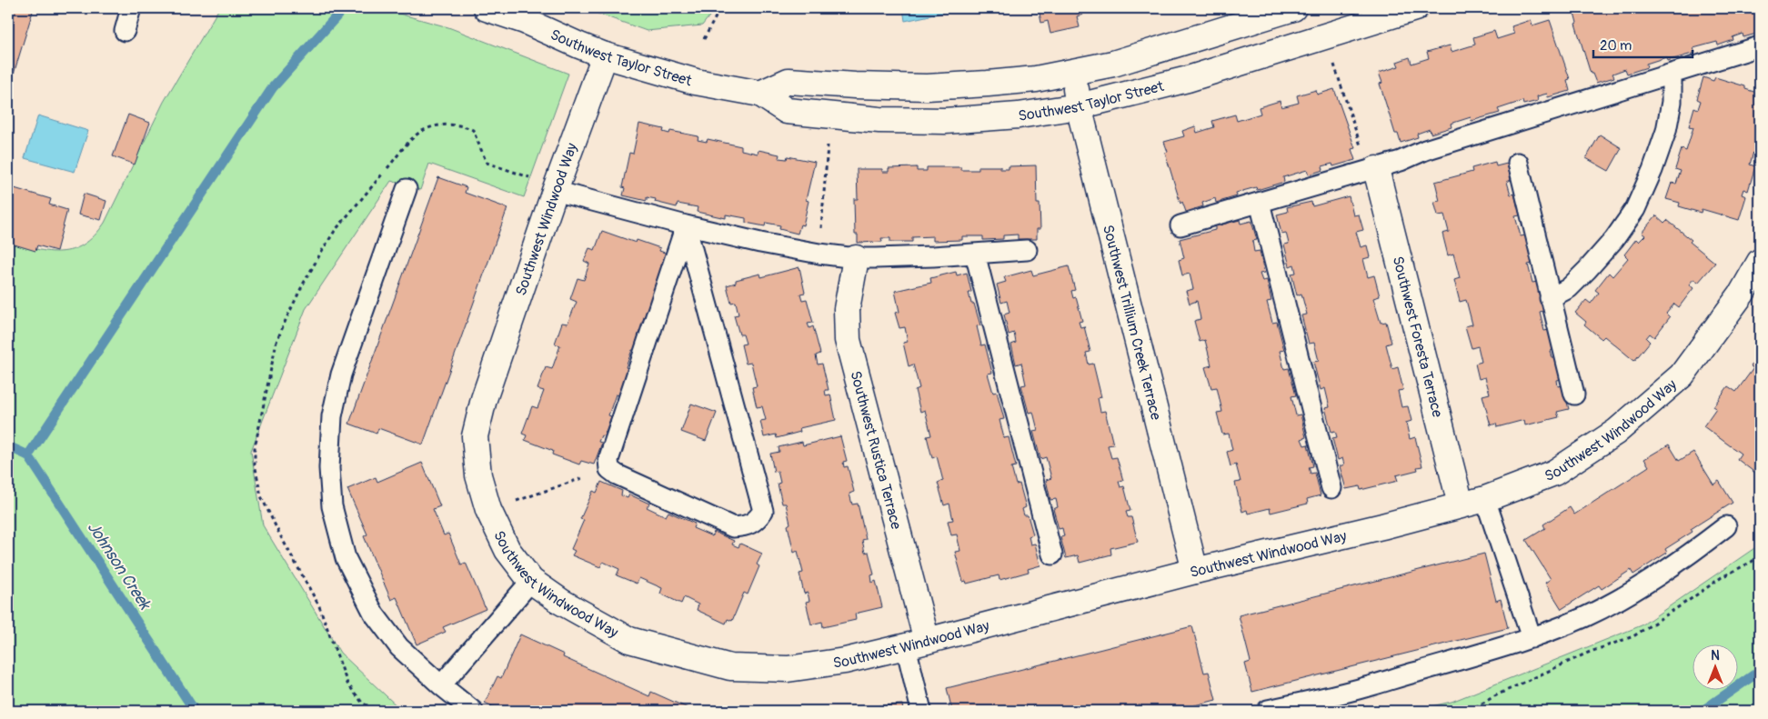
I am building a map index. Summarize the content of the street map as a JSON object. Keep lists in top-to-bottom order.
{
  "streets": {
    "street": [
      "Southwest Taylor Street",
      "Southwest Windwood Way",
      "Southwest Trillium Creek Terrace",
      "Southwest Foresta Terrace",
      "Southwest Rustica Terrace"
    ]
  },
  "crossings": [
    ["Southwest Taylor Street", "Southwest Windwood Way"],
    ["Southwest Taylor Street", "Southwest Trillium Creek Terrace"],
    ["Southwest Windwood Way", "Southwest Trillium Creek Terrace"],
    ["Southwest Windwood Way", "Southwest Foresta Terrace"],
    ["Southwest Windwood Way", "Southwest Rustica Terrace"]
  ],
  "water": ["Johnson Creek"],
  "scale_bar": "20 m",
  "north": "top"
}
